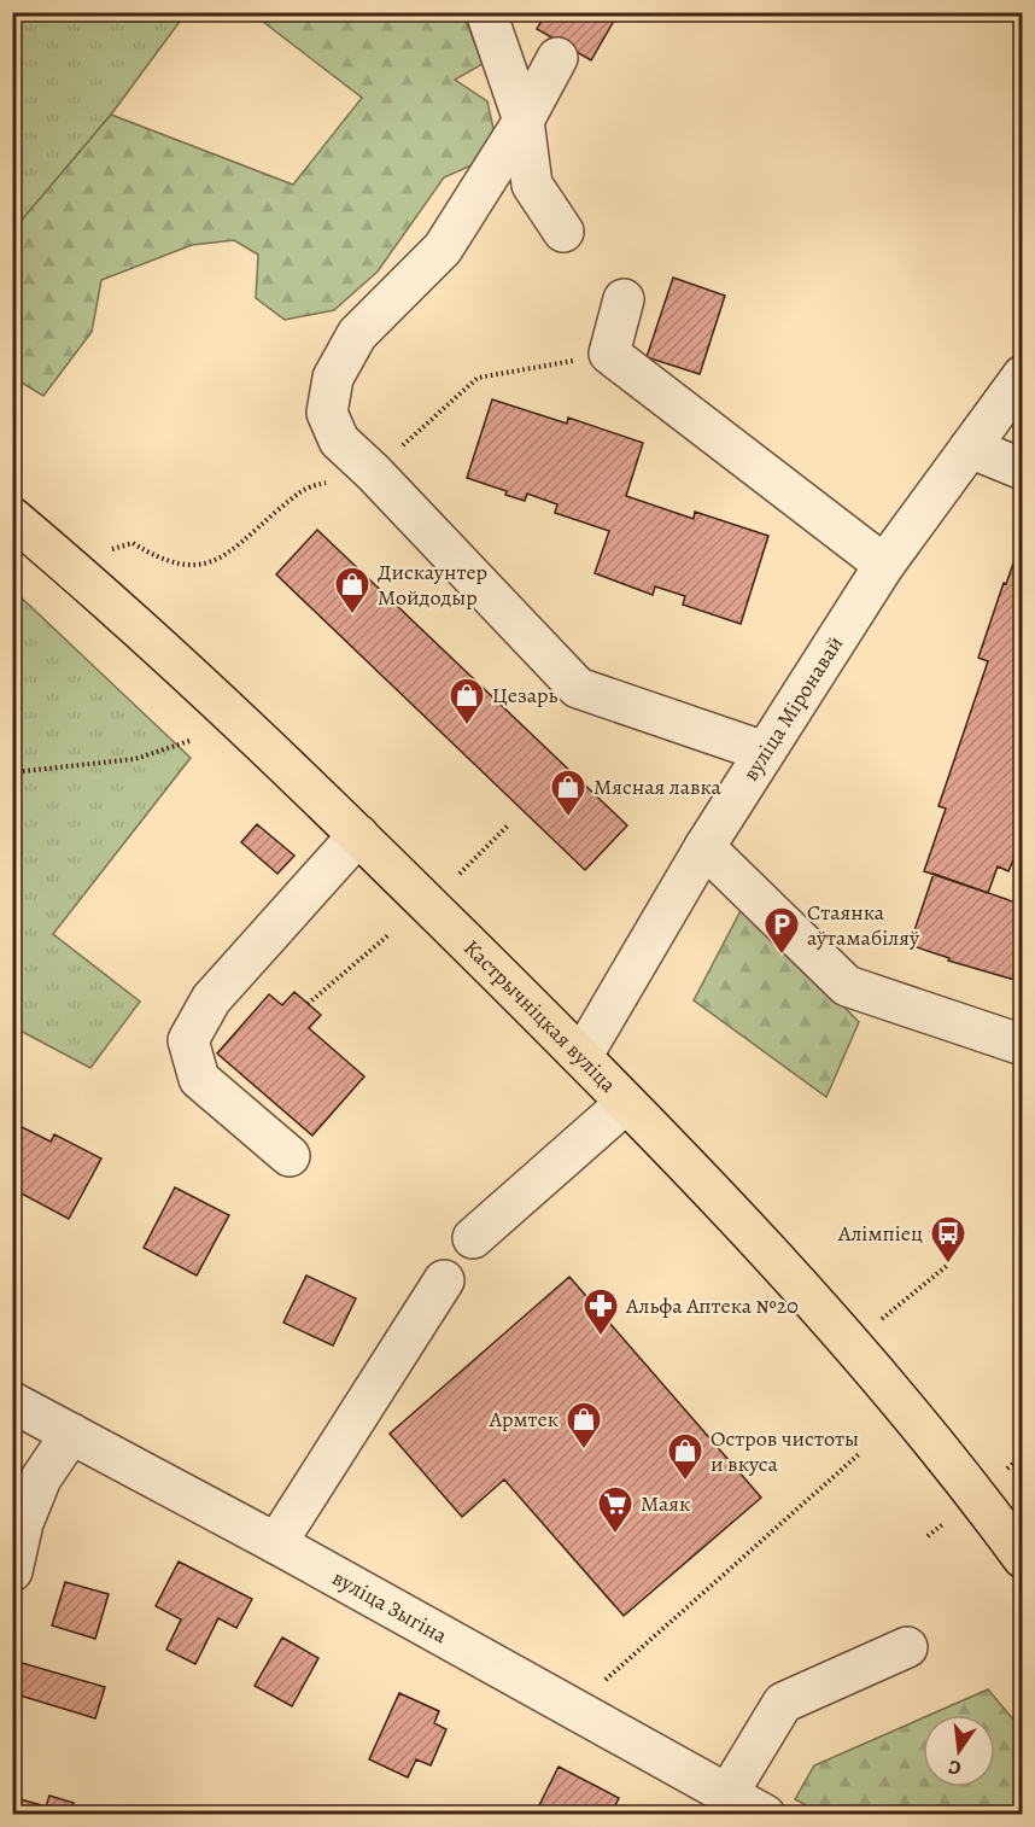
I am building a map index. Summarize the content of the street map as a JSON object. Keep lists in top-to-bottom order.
{
  "streets": {
    "main road": ["Кастрычніцкая вуліца"],
    "street": ["вуліца Міронавай", "вуліца Зыгіна"]
  },
  "crossings": [
    ["вуліца Міронавай", "Кастрычніцкая вуліца"]
  ],
  "places": {
    "shop": [
      "Дискаунтер Мойдодыр",
      "Цезарь",
      "Мясная лавка",
      "Армтек",
      "Остров чистоты и вкуса"
    ],
    "parking": ["Стаянка аўтамабіляў"],
    "bus stop": ["Алімпіец"],
    "pharmacy": ["Альфа Аптека №20"],
    "supermarket": ["Маяк"]
  },
  "north": "bottom"
}
